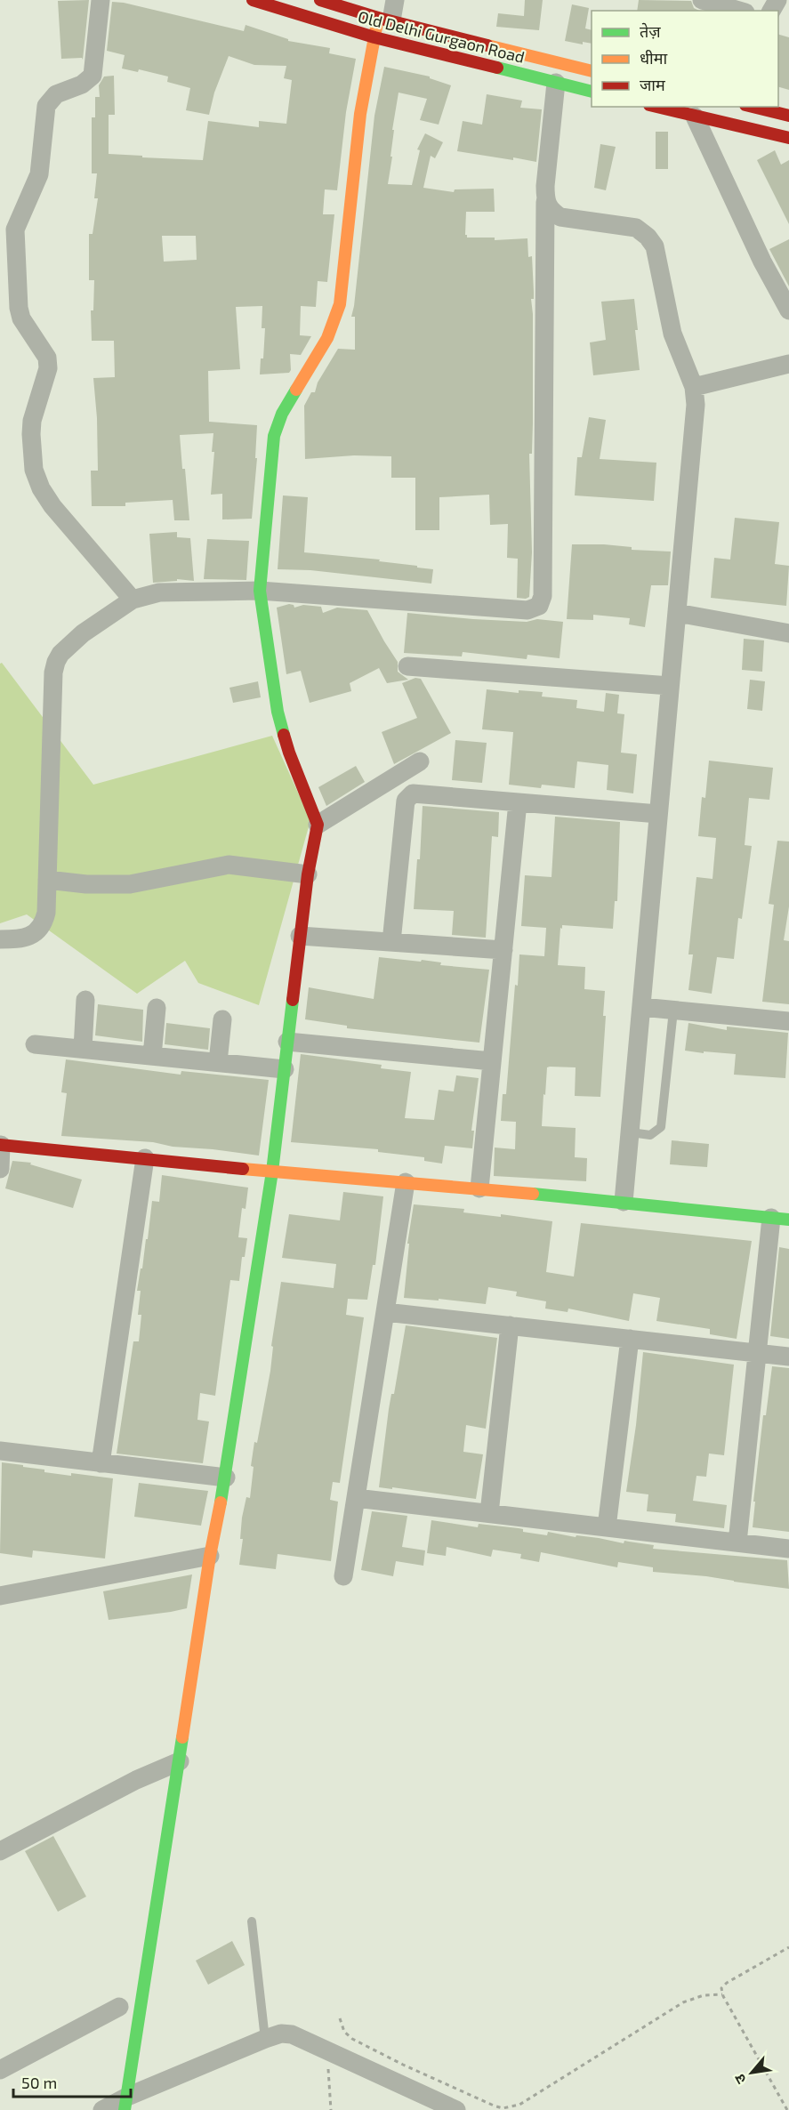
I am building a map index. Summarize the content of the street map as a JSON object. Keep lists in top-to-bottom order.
{
  "streets": {
    "street": ["Old Delhi Gurgaon Road"]
  },
  "legend": ["तेज़", "धीमा", "जाम"],
  "scale_bar": "50 m",
  "north": "bottom left"
}
